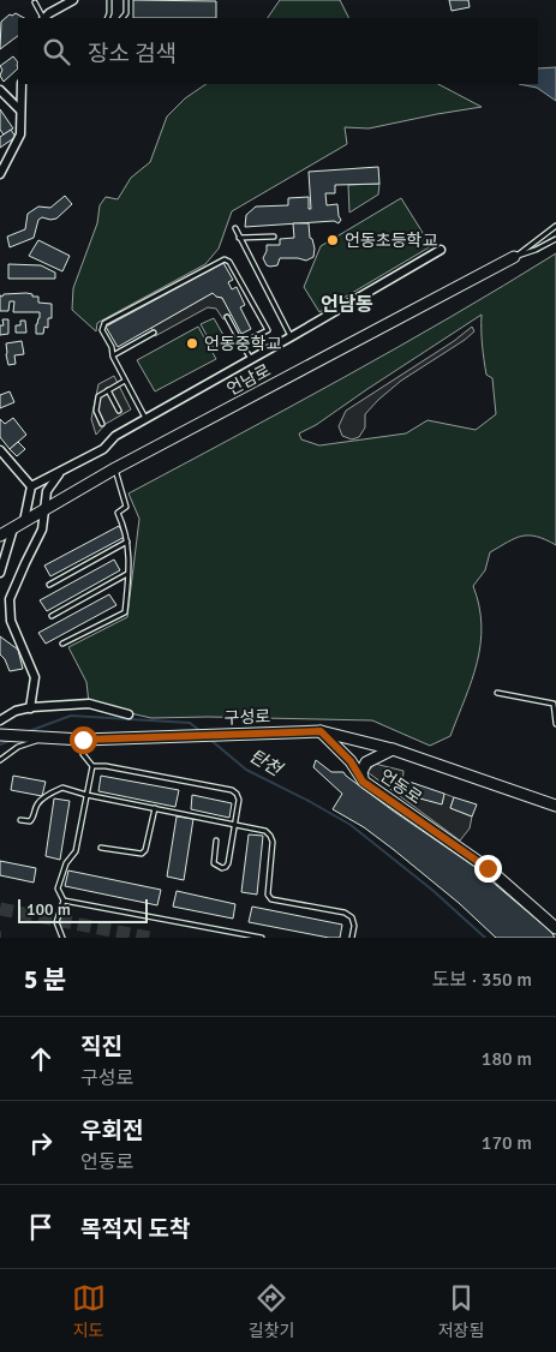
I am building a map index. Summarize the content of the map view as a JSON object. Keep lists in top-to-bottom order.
{
  "streets": {
    "main road": ["언남로", "구성로", "언동로"]
  },
  "crossings": [
    ["구성로", "언동로"]
  ],
  "districts": ["언남동"],
  "water": ["탄천"],
  "places": ["언동초등학교", "언동중학교"],
  "scale_bar": "100 m",
  "page": {
    "search": "장소 검색",
    "scale": "100 m",
    "heading": ["5 분", "도보 · 350 m"],
    "list": [
      ["직진", "구성로", "180 m"],
      ["우회전", "언동로", "170 m"],
      "목적지 도착"
    ],
    "nav": ["지도", "길찾기", "저장됨"]
  }
}
